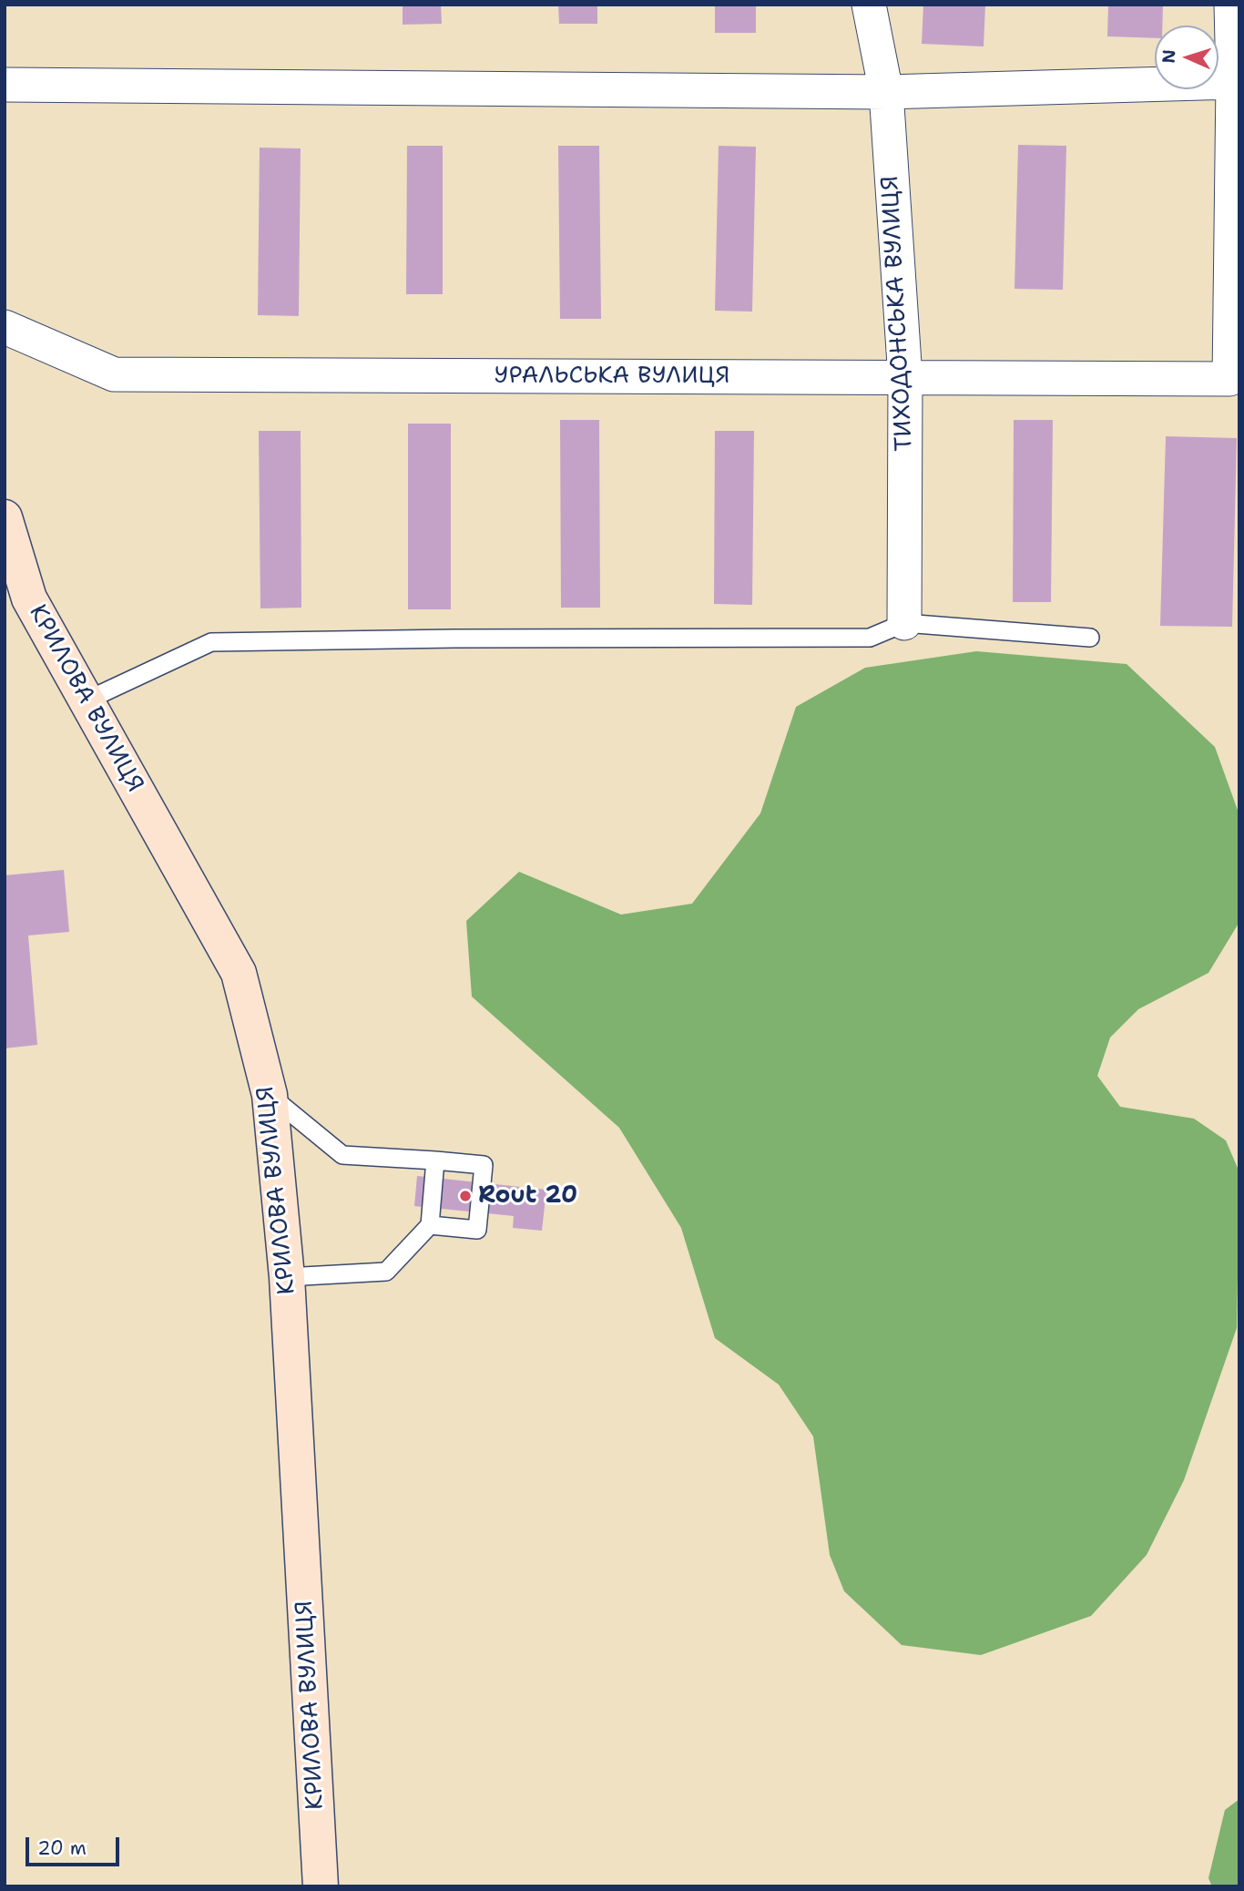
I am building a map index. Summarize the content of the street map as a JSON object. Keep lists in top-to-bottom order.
{
  "streets": {
    "main road": ["КРИЛОВА ВУЛИЦЯ"],
    "street": ["ТИХОДОНСЬКА ВУЛИЦЯ", "УРАЛЬСЬКА ВУЛИЦЯ"]
  },
  "crossings": [
    ["ТИХОДОНСЬКА ВУЛИЦЯ", "УРАЛЬСЬКА ВУЛИЦЯ"]
  ],
  "places": ["Rout 20"],
  "scale_bar": "20 m",
  "north": "left"
}
